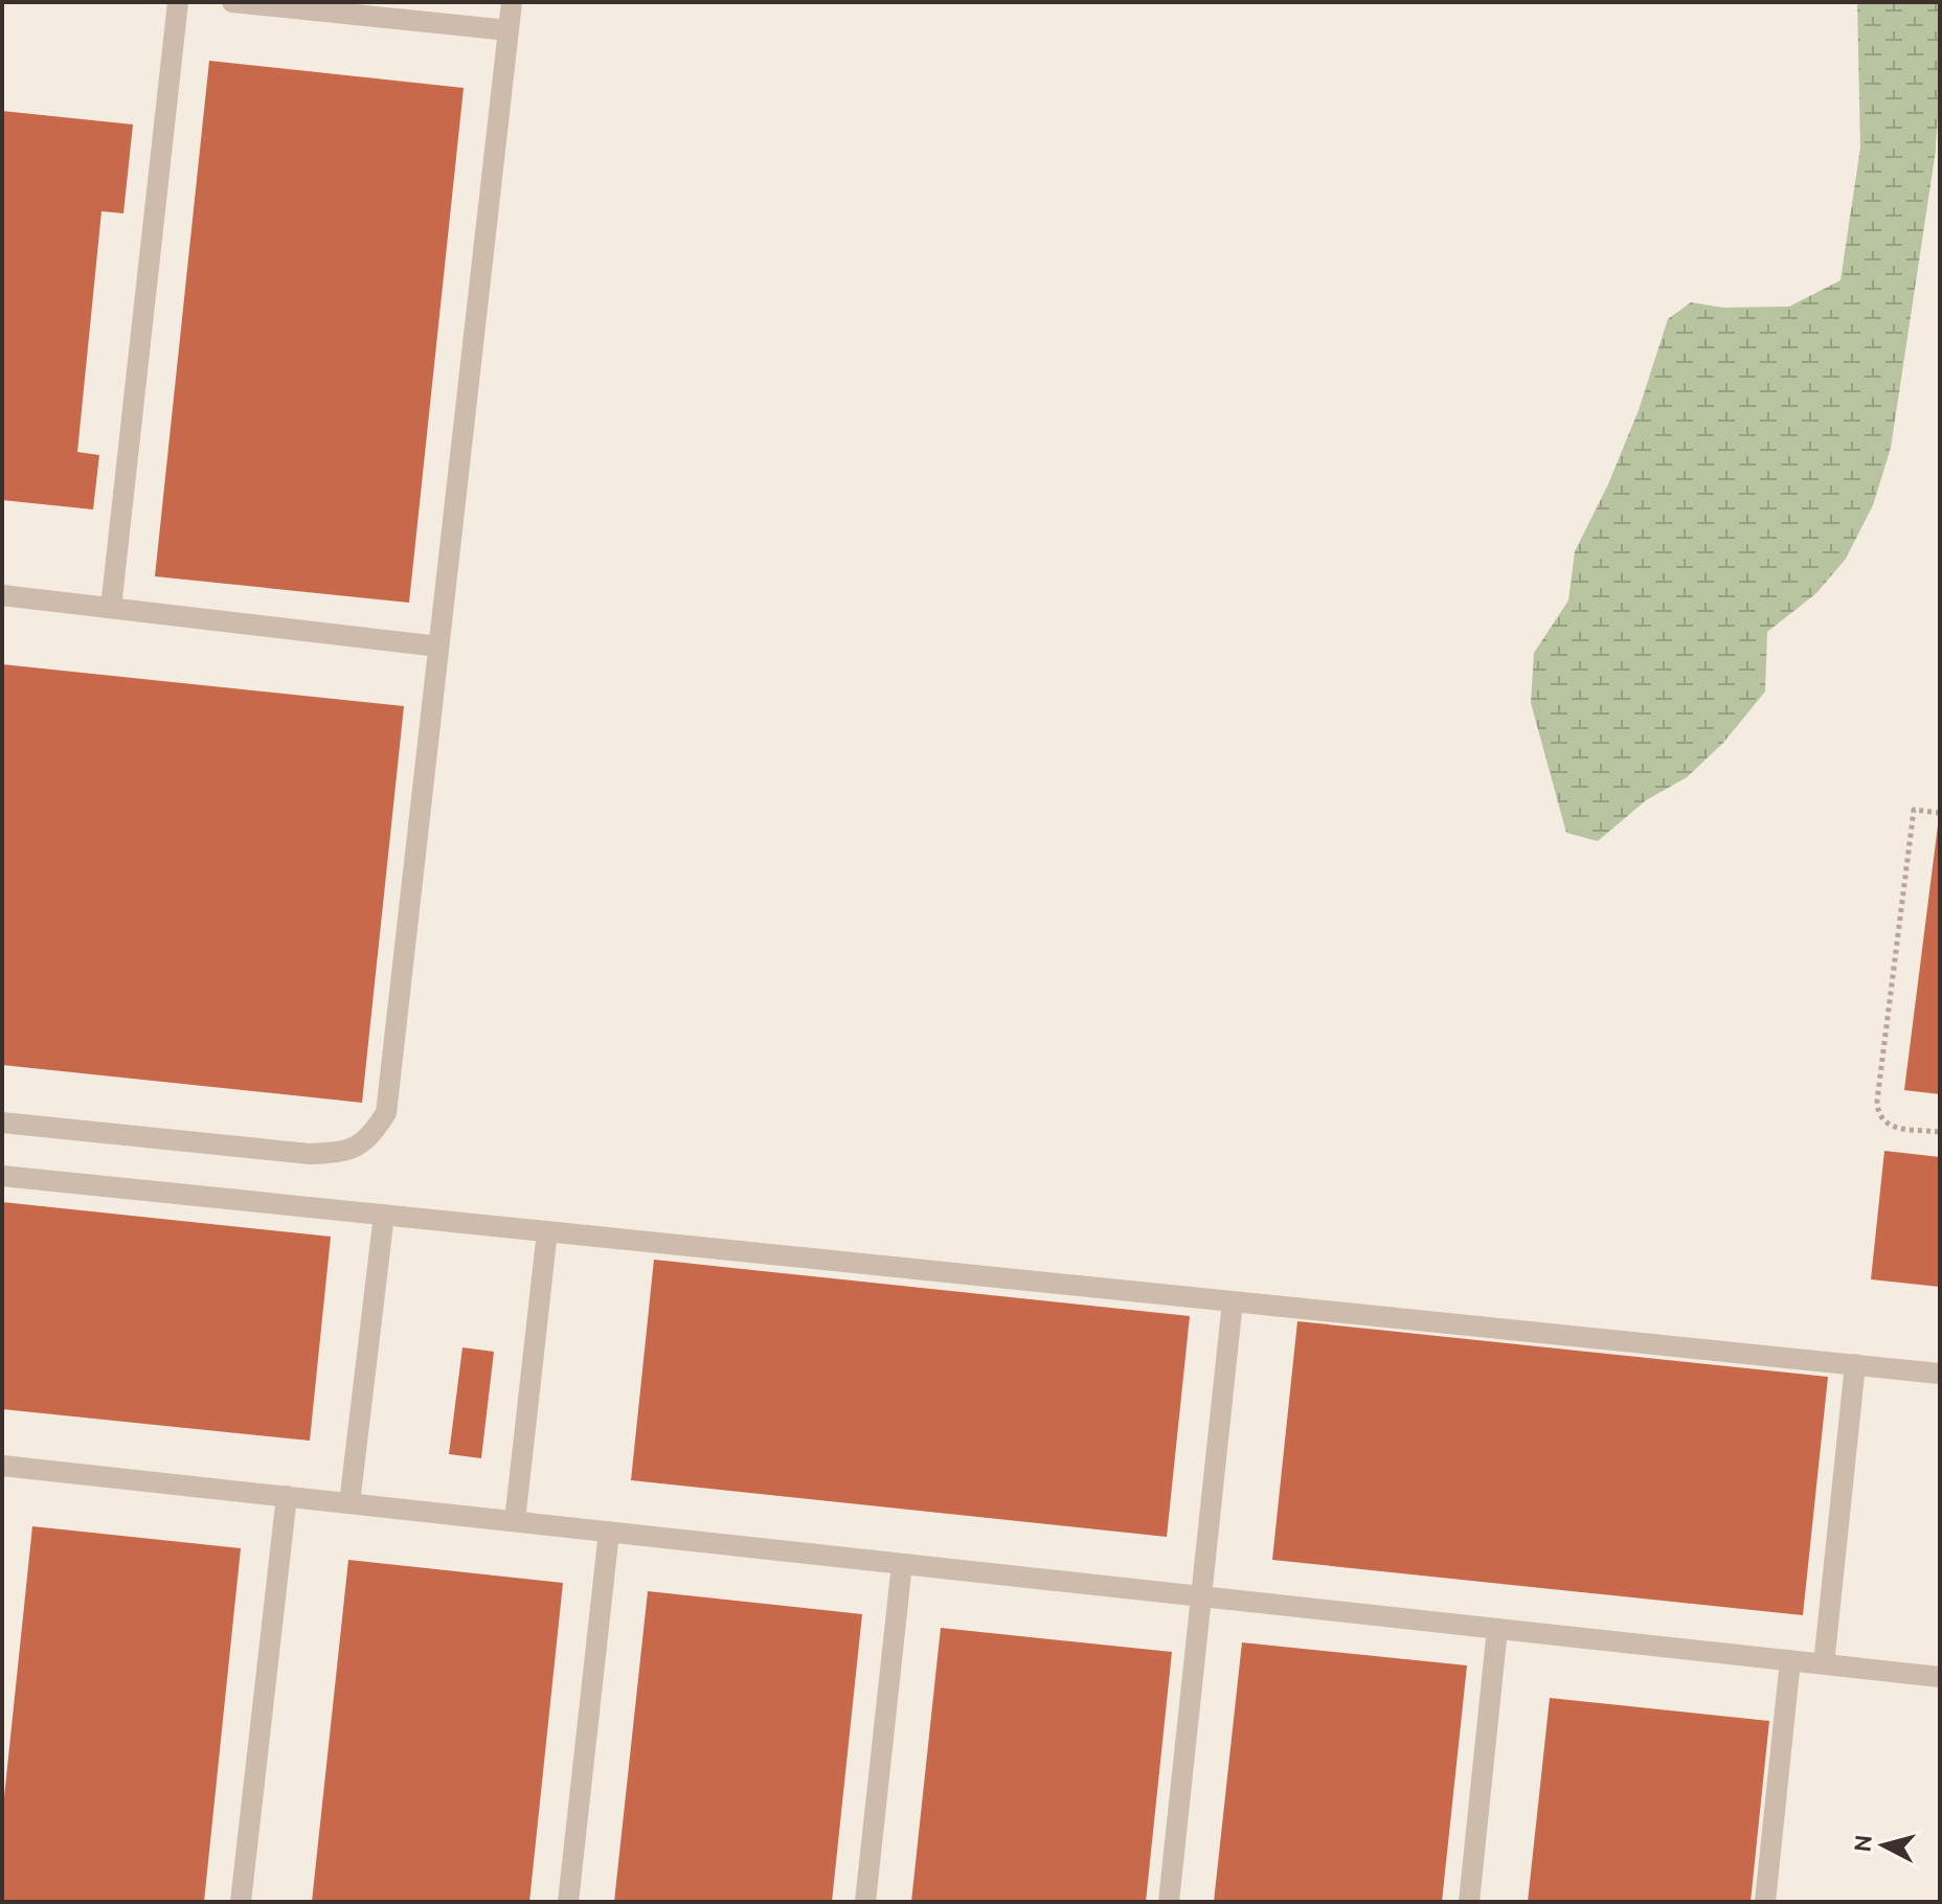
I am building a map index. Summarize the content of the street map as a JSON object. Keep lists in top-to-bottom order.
{
  "north": "left"
}
